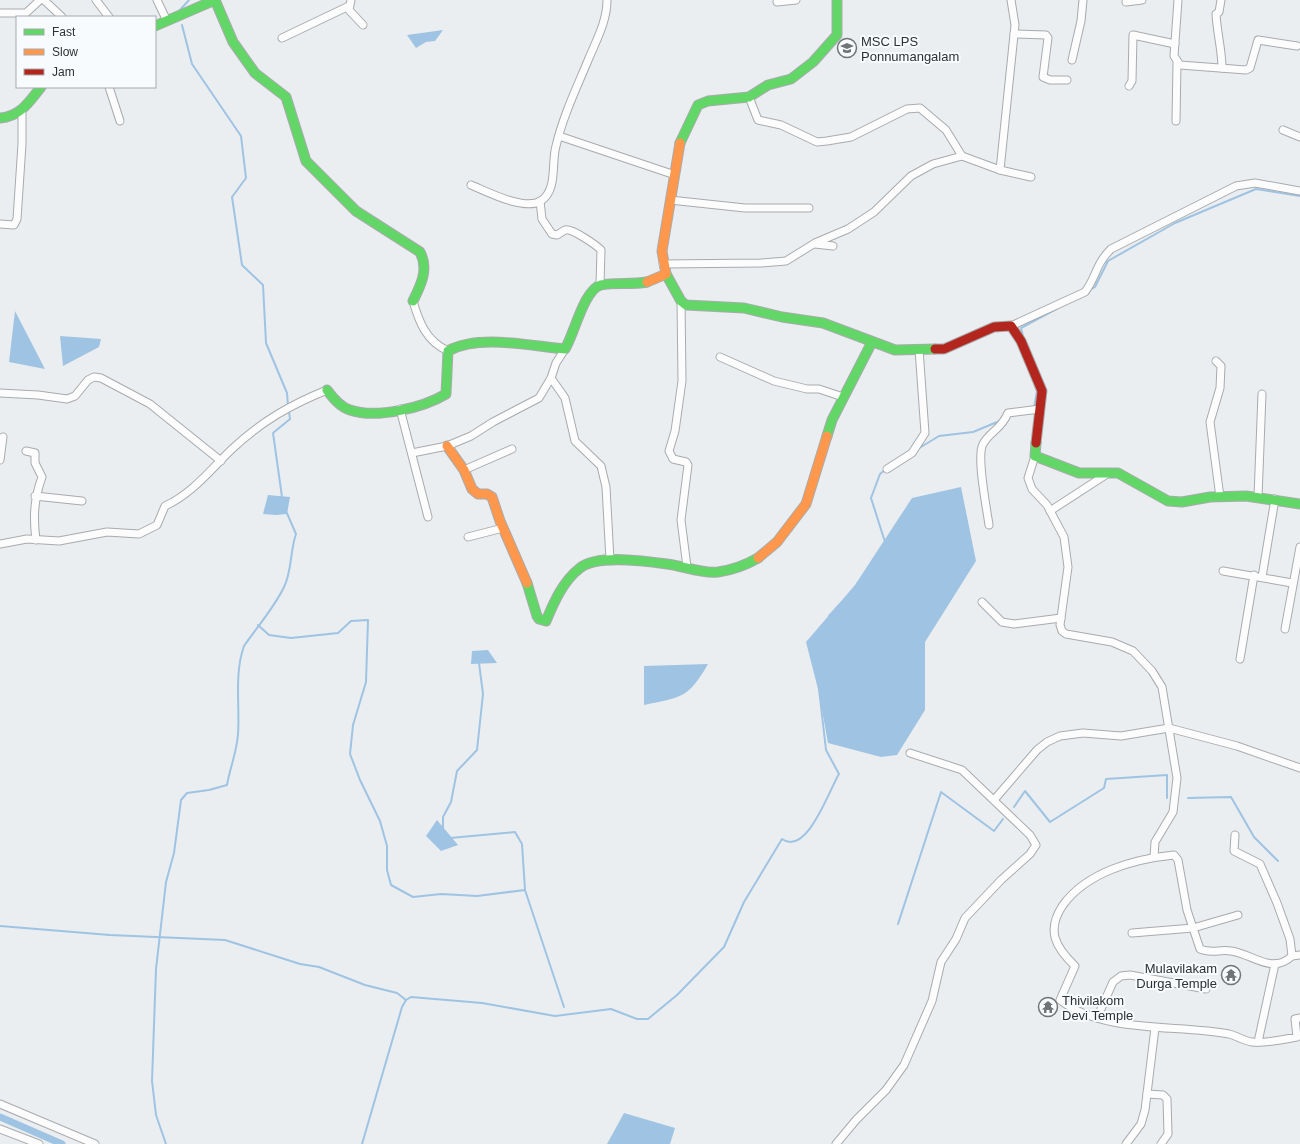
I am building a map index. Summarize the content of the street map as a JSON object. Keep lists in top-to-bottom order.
{
  "places": {
    "school or university": ["MSC LPS Ponnumangalam"],
    "temple": ["Mulavilakam Durga Temple", "Thivilakom Devi Temple"]
  },
  "legend": ["Fast", "Slow", "Jam"]
}
